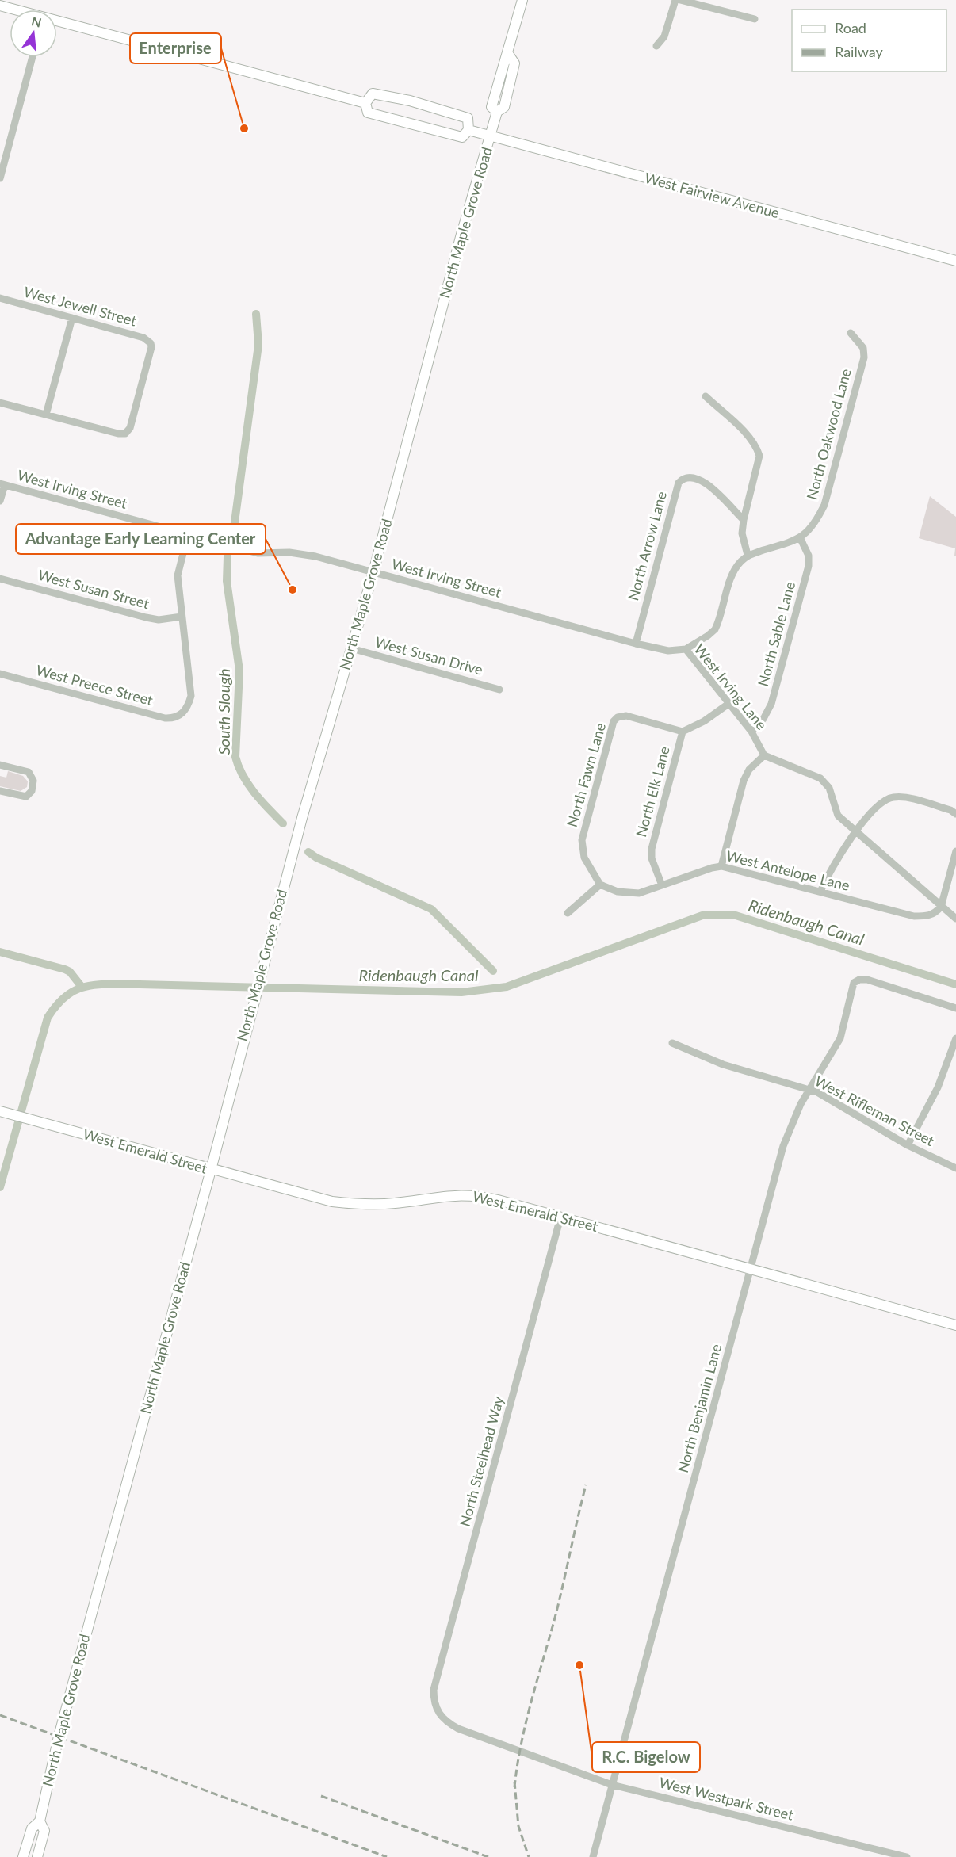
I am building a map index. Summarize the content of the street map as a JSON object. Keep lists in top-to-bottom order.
{
  "streets": {
    "main road": ["West Fairview Avenue", "North Maple Grove Road", "West Emerald Street"],
    "street": [
      "West Jewell Street",
      "North Oakwood Lane",
      "West Irving Street",
      "North Arrow Lane",
      "West Susan Street",
      "North Sable Lane",
      "West Susan Drive",
      "West Preece Street",
      "West Irving Lane",
      "North Fawn Lane",
      "North Elk Lane",
      "West Antelope Lane",
      "West Rifleman Street",
      "North Benjamin Lane",
      "North Steelhead Way",
      "West Westpark Street"
    ]
  },
  "crossings": [
    ["West Fairview Avenue", "North Maple Grove Road"],
    ["North Maple Grove Road", "West Irving Street"],
    ["North Maple Grove Road", "West Susan Drive"],
    ["North Maple Grove Road", "West Emerald Street"],
    ["North Oakwood Lane", "North Sable Lane"],
    ["West Irving Street", "North Arrow Lane"],
    ["West Irving Street", "West Irving Lane"],
    ["North Arrow Lane", "West Irving Lane"],
    ["West Susan Street", "West Preece Street"],
    ["North Sable Lane", "West Irving Lane"],
    ["North Fawn Lane", "North Elk Lane"],
    ["North Fawn Lane", "West Antelope Lane"],
    ["North Elk Lane", "West Antelope Lane"],
    ["West Rifleman Street", "North Benjamin Lane"],
    ["West Emerald Street", "North Benjamin Lane"],
    ["West Emerald Street", "North Steelhead Way"],
    ["North Benjamin Lane", "West Westpark Street"],
    ["North Steelhead Way", "West Westpark Street"]
  ],
  "water": ["South Slough", "Ridenbaugh Canal"],
  "places": ["Enterprise", "Advantage Early Learning Center", "R.C. Bigelow"],
  "legend": ["Road", "Railway"],
  "north": "top"
}
